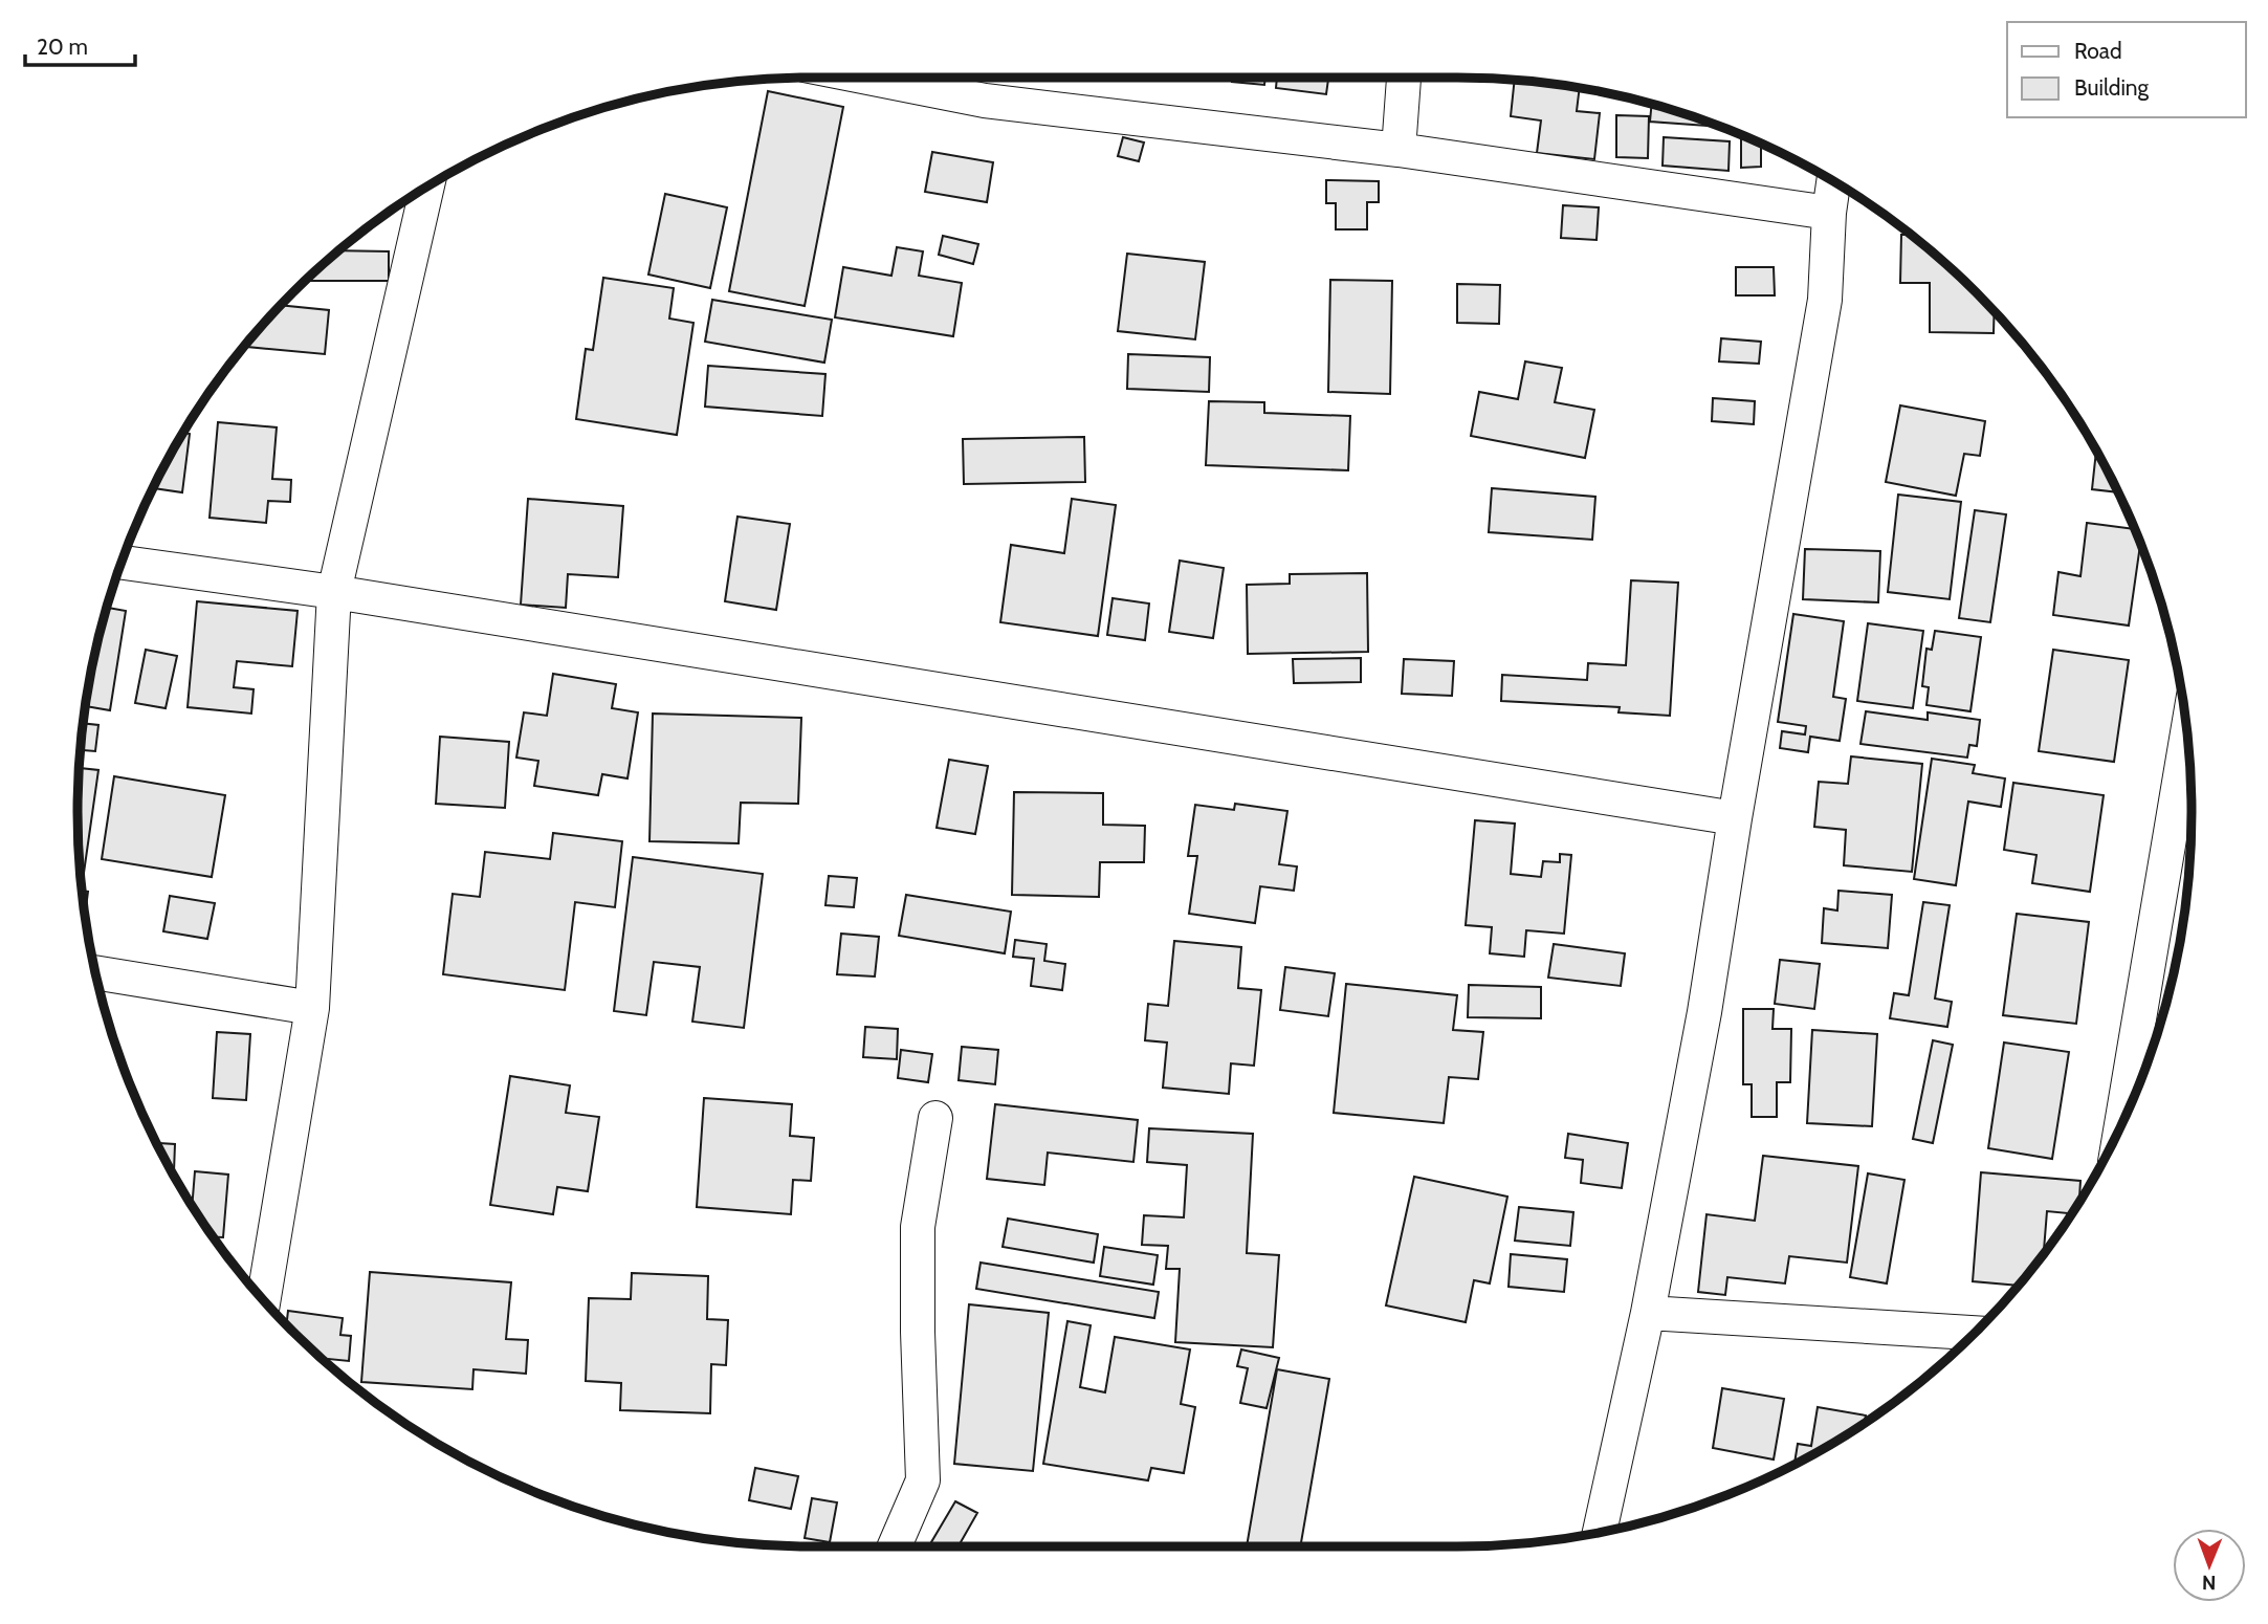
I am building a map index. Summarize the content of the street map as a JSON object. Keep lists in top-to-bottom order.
{
  "legend": ["Road", "Building"],
  "scale_bar": "20 m",
  "north": "bottom"
}
